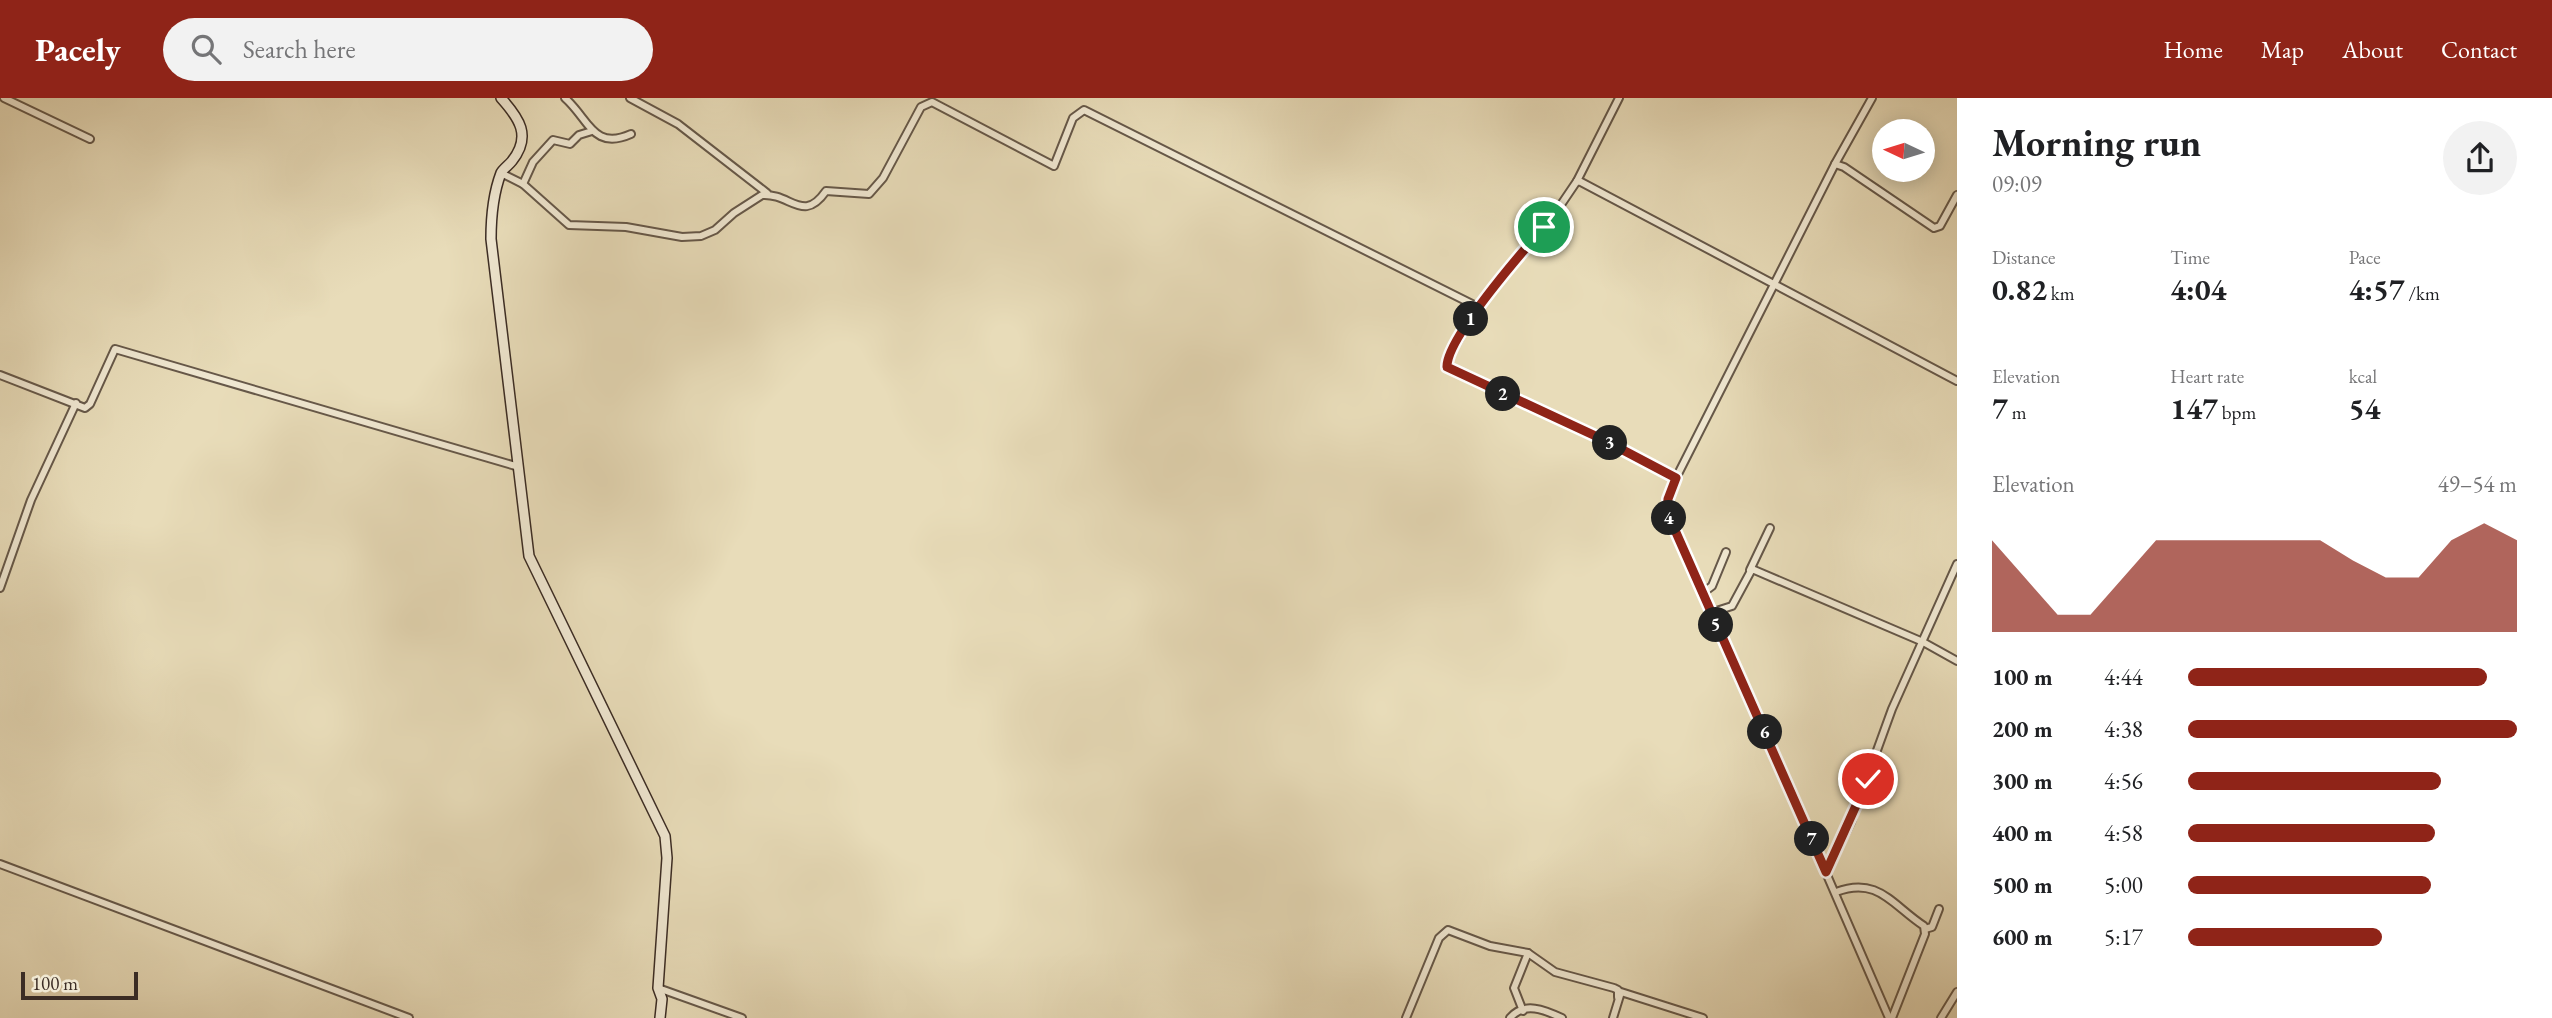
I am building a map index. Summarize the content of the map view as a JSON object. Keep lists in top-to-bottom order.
{
  "scale_bar": "100 m",
  "north": "left",
  "page": {
    "header": "Pacely",
    "search": "Search here",
    "nav": [
      "Home",
      "Map",
      "About",
      "Contact"
    ],
    "heading": ["Morning run", "09:09"],
    "stats": [
      ["Distance", "0.82 km"],
      ["Time", "4:04"],
      ["Pace", "4:57 /km"],
      ["Elevation", "7 m"],
      ["Heart rate", "147 bpm"],
      ["kcal", "54"]
    ],
    "pins": [
      "1",
      "2",
      "3",
      "4",
      "5",
      "6",
      "7"
    ],
    "chart": ["Elevation", "49–54 m"],
    "list": [
      {
        "name": "100 m",
        "note": "4:44"
      },
      {
        "name": "200 m",
        "note": "4:38"
      },
      {
        "name": "300 m",
        "note": "4:56"
      },
      {
        "name": "400 m",
        "note": "4:58"
      },
      {
        "name": "500 m",
        "note": "5:00"
      },
      {
        "name": "600 m",
        "note": "5:17"
      }
    ],
    "scale": "100 m"
  }
}
